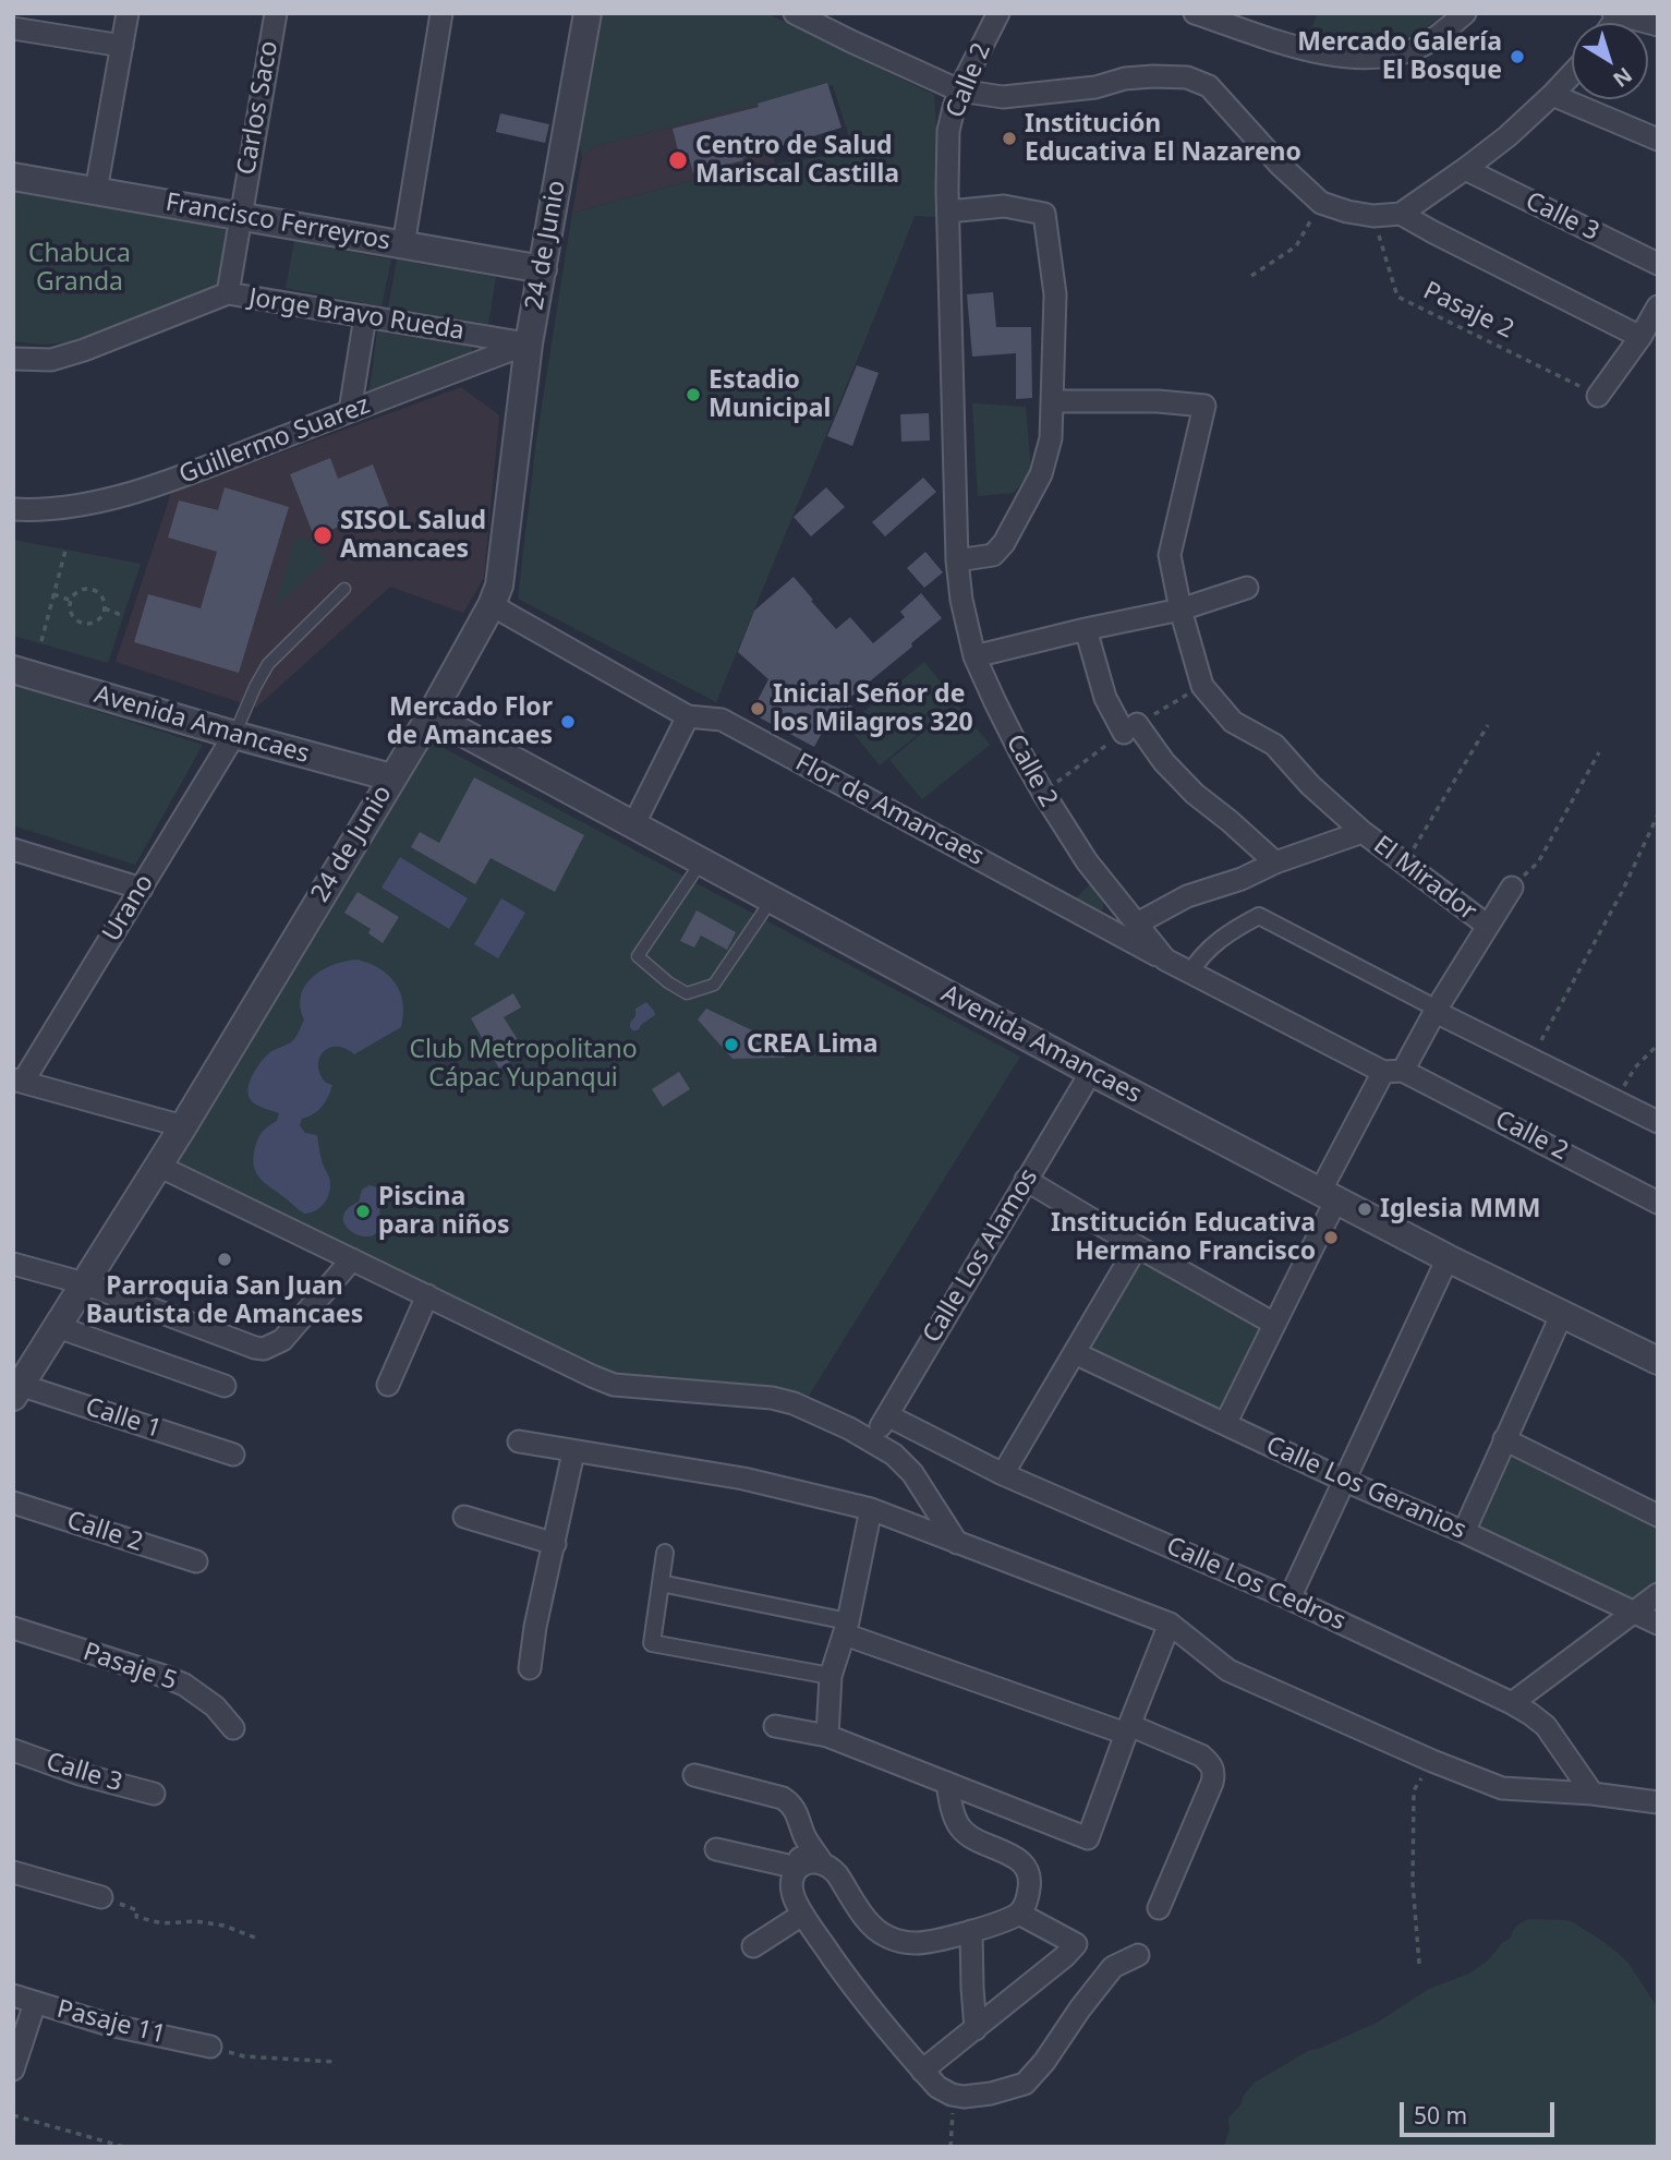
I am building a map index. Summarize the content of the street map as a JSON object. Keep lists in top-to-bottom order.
{
  "streets": {
    "street": [
      "Calle 2",
      "Carlos Saco",
      "Calle 3",
      "Francisco Ferreyros",
      "24 de Junio",
      "Jorge Bravo Rueda",
      "Guillermo Suarez",
      "Avenida Amancaes",
      "Flor de Amancaes",
      "El Mirador",
      "Urano",
      "Calle Los Alamos",
      "Calle 1",
      "Calle Los Geranios",
      "Calle Los Cedros",
      "Pasaje 5",
      "Pasaje 11"
    ],
    "path": ["Pasaje 2"]
  },
  "crossings": [
    ["Calle 2", "Flor de Amancaes"],
    ["Carlos Saco", "Francisco Ferreyros"],
    ["Carlos Saco", "Jorge Bravo Rueda"],
    ["Francisco Ferreyros", "24 de Junio"],
    ["24 de Junio", "Jorge Bravo Rueda"],
    ["24 de Junio", "Guillermo Suarez"],
    ["24 de Junio", "Avenida Amancaes"],
    ["24 de Junio", "Flor de Amancaes"],
    ["24 de Junio", "Calle 1"],
    ["Jorge Bravo Rueda", "Guillermo Suarez"],
    ["Avenida Amancaes", "Urano"],
    ["Avenida Amancaes", "Calle Los Alamos"],
    ["Calle Los Alamos", "Calle Los Cedros"]
  ],
  "parks": ["Chabuca Granda", "Club Metropolitano Cápac Yupanqui"],
  "places": [
    "Mercado Galería El Bosque",
    "Institución Educativa El Nazareno",
    "Centro de Salud Mariscal Castilla",
    "Estadio Municipal",
    "SISOL Salud Amancaes",
    "Inicial Señor de los Milagros 320",
    "Mercado Flor de Amancaes",
    "CREA Lima",
    "Iglesia MMM",
    "Piscina para niños",
    "Institución Educativa Hermano Francisco",
    "Parroquia San Juan Bautista de Amancaes"
  ],
  "scale_bar": "50 m",
  "north": "bottom right"
}
